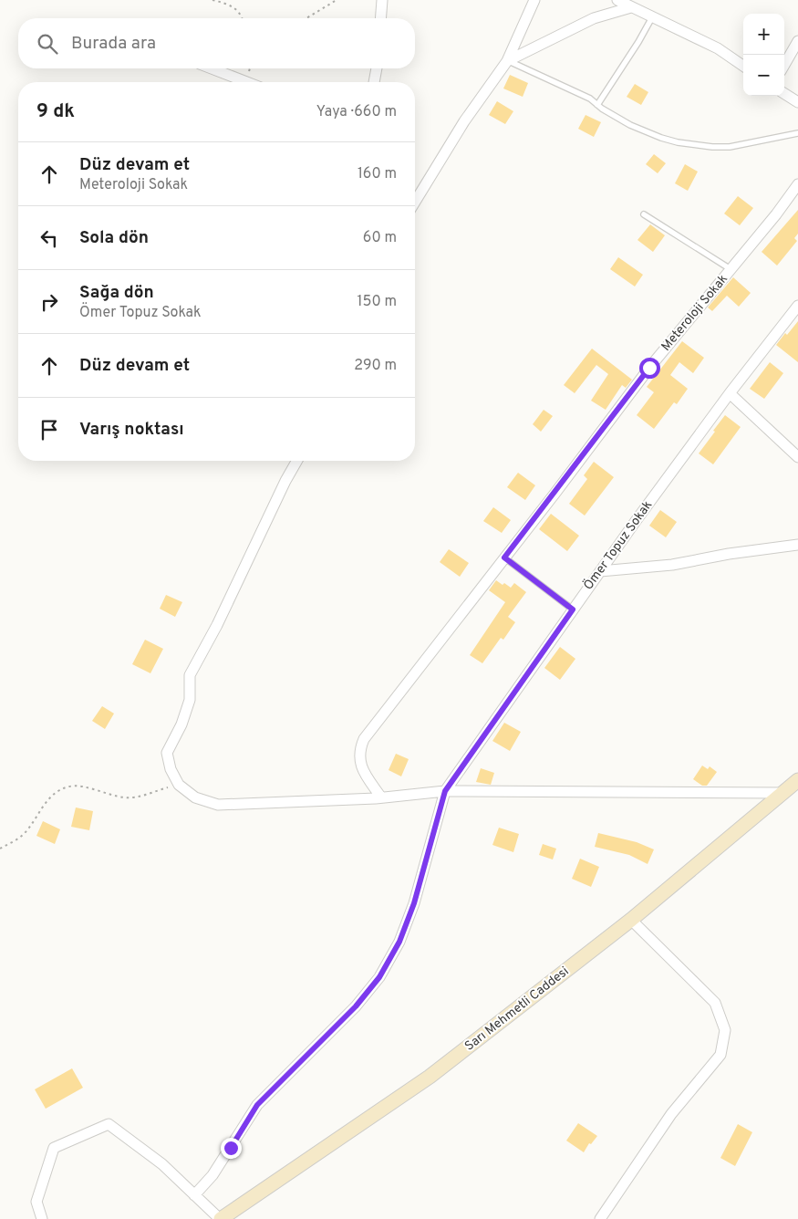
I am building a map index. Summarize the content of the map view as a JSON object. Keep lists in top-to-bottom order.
{
  "streets": {
    "street": ["Meteroloji Sokak", "Ömer Topuz Sokak", "Sarı Mehmetli Caddesi"]
  },
  "page": {
    "map_buttons": ["+", "−"],
    "search": "Burada ara",
    "heading": ["9 dk", "Yaya · 660 m"],
    "list": [
      ["Düz devam et", "Meteroloji Sokak", "160 m"],
      ["Sola dön", "60 m"],
      ["Sağa dön", "Ömer Topuz Sokak", "150 m"],
      ["Düz devam et", "290 m"],
      "Varış noktası"
    ]
  }
}
